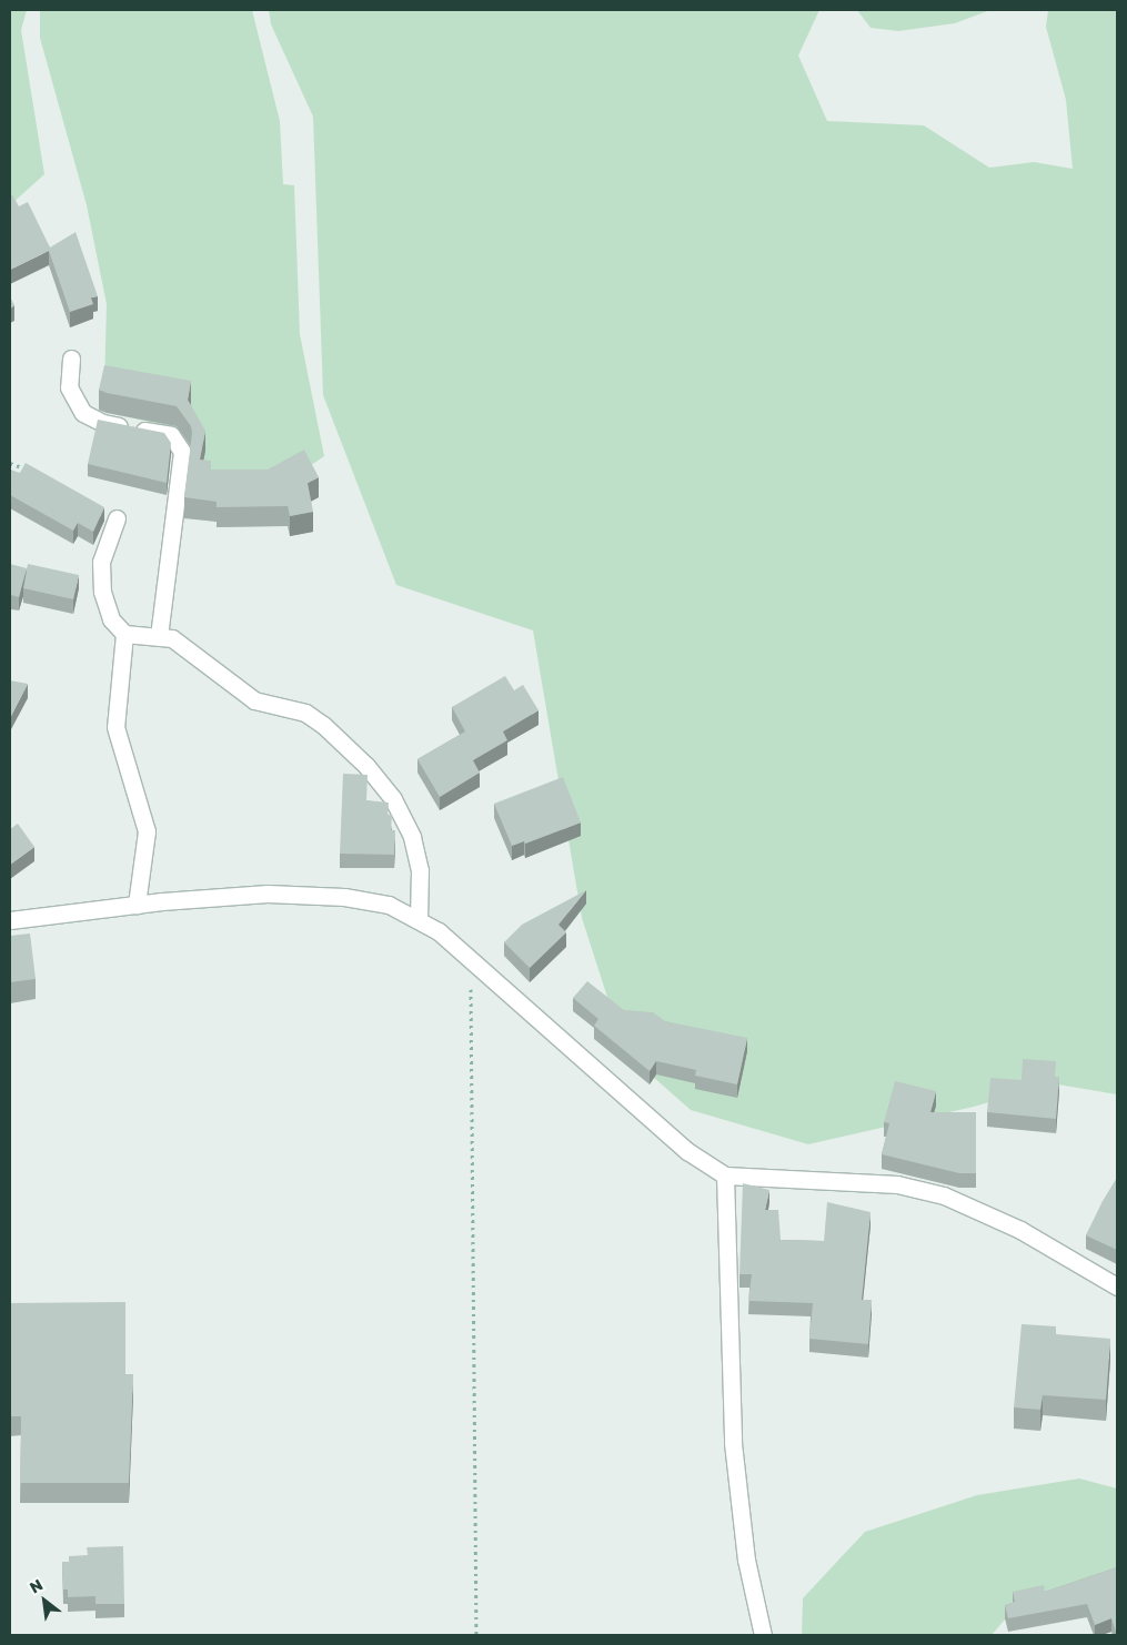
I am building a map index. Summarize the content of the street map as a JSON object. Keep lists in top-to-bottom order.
{
  "north": "top left"
}
